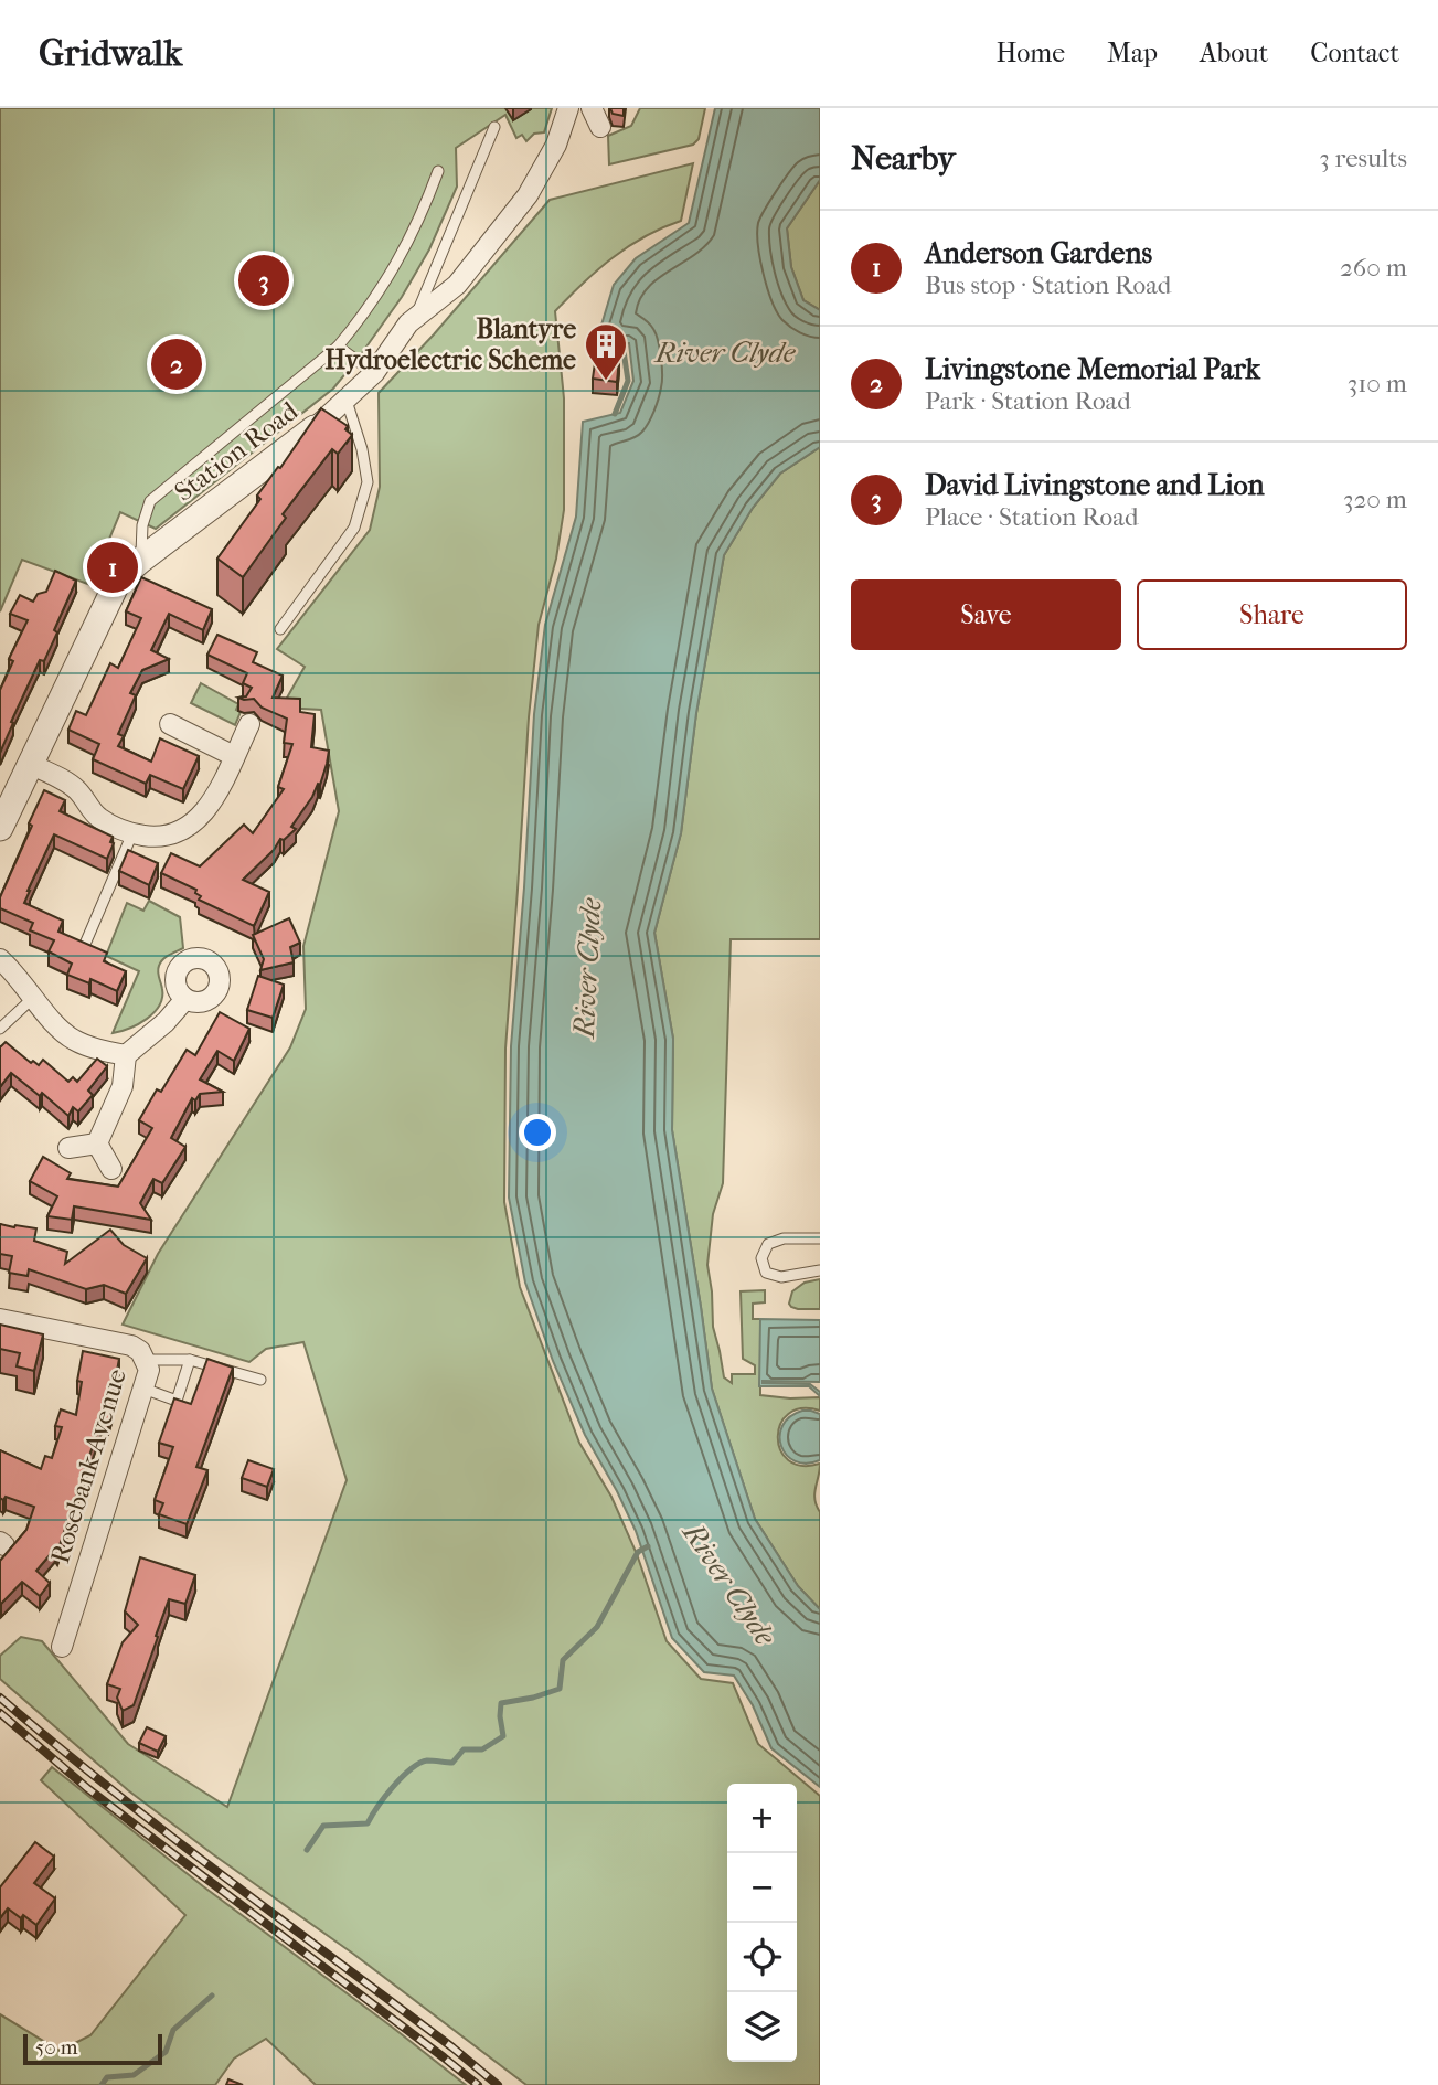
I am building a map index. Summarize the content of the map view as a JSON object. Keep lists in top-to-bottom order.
{
  "streets": {
    "street": ["Station Road", "Rosebank Avenue"]
  },
  "water": ["River Clyde"],
  "places": {
    "building": ["Blantyre Hydroelectric Scheme"]
  },
  "scale_bar": "50 m",
  "page": {
    "header": "Gridwalk",
    "nav": [
      "Home",
      "Map",
      "About",
      "Contact"
    ],
    "heading": ["Nearby", "3 results"],
    "list": [
      {
        "mark": "1",
        "name": "Anderson Gardens",
        "note": "Bus stop · Station Road",
        "value": "260 m"
      },
      {
        "mark": "2",
        "name": "Livingstone Memorial Park",
        "note": "Park · Station Road",
        "value": "310 m"
      },
      {
        "mark": "3",
        "name": "David Livingstone and Lion",
        "note": "Place · Station Road",
        "value": "320 m"
      }
    ],
    "pins": ["3", "2", "1"],
    "buttons": ["Save", "Share"],
    "map_buttons": ["+", "−"],
    "scale": "50 m"
  }
}
